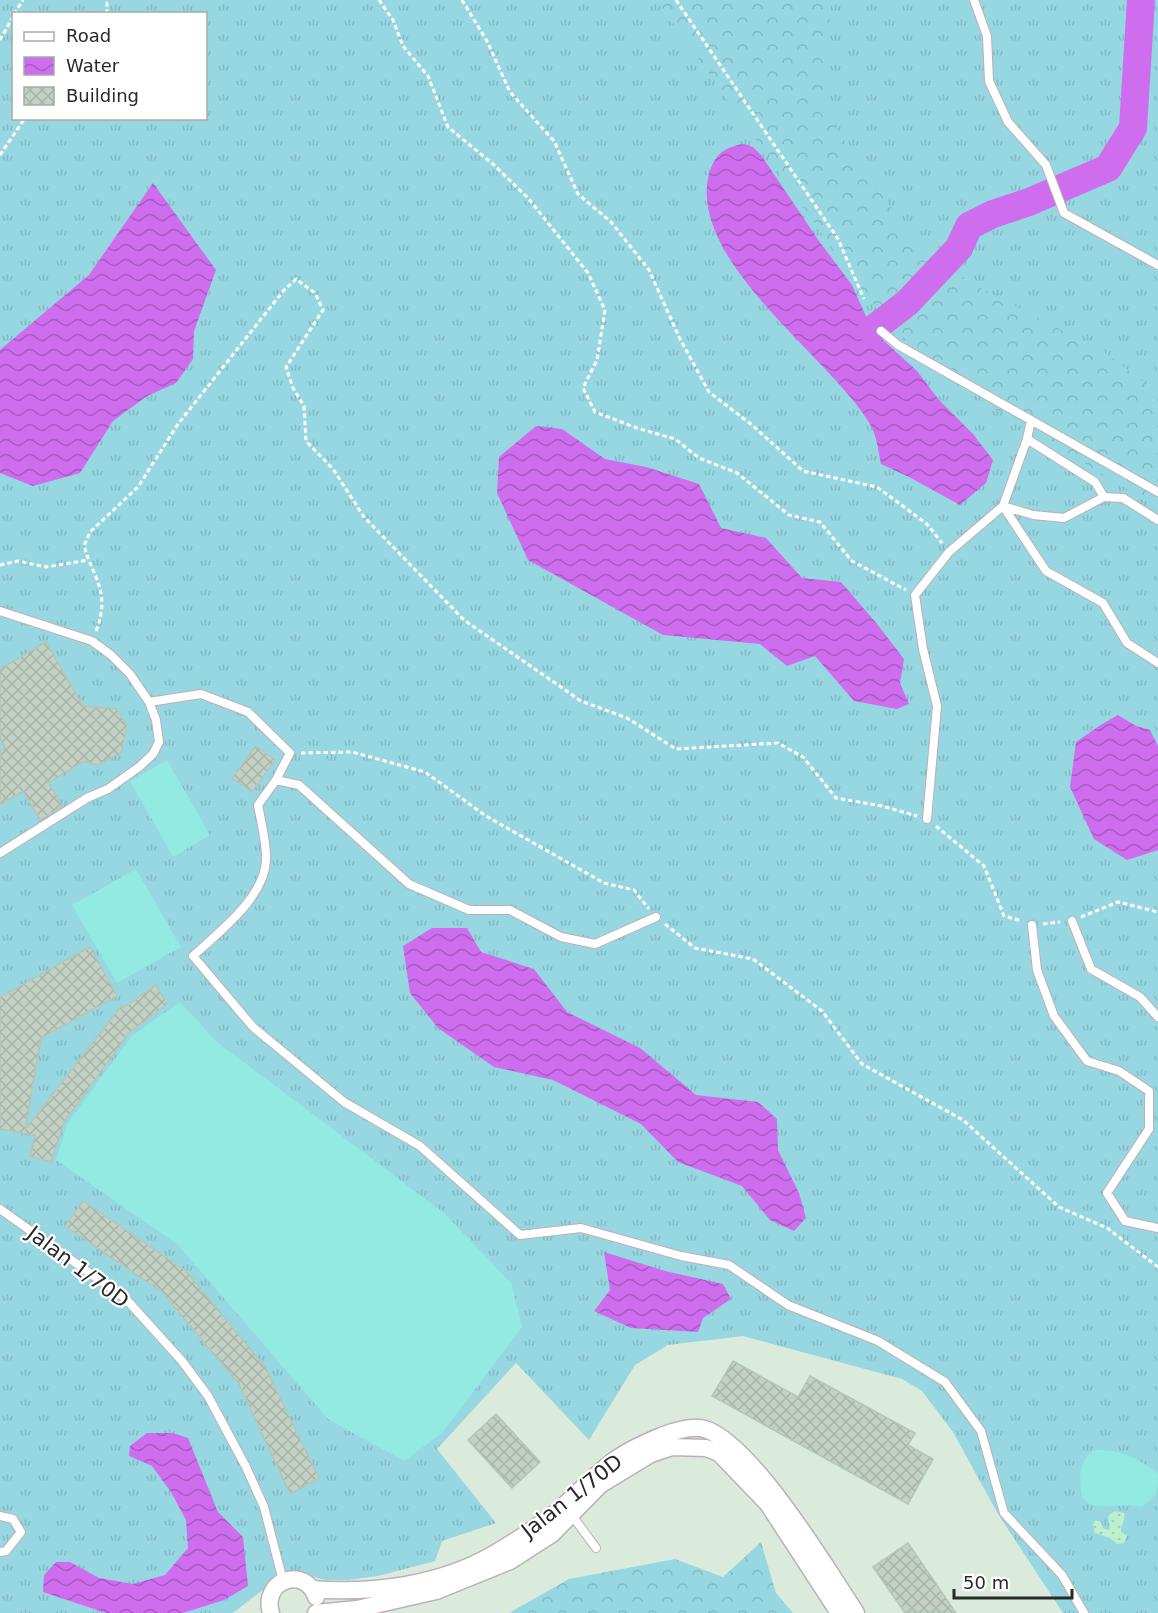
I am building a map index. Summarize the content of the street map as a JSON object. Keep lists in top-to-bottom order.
{
  "streets": {
    "street": ["Jalan 1/70D"]
  },
  "legend": ["Road", "Water", "Building"],
  "scale_bar": "50 m"
}
